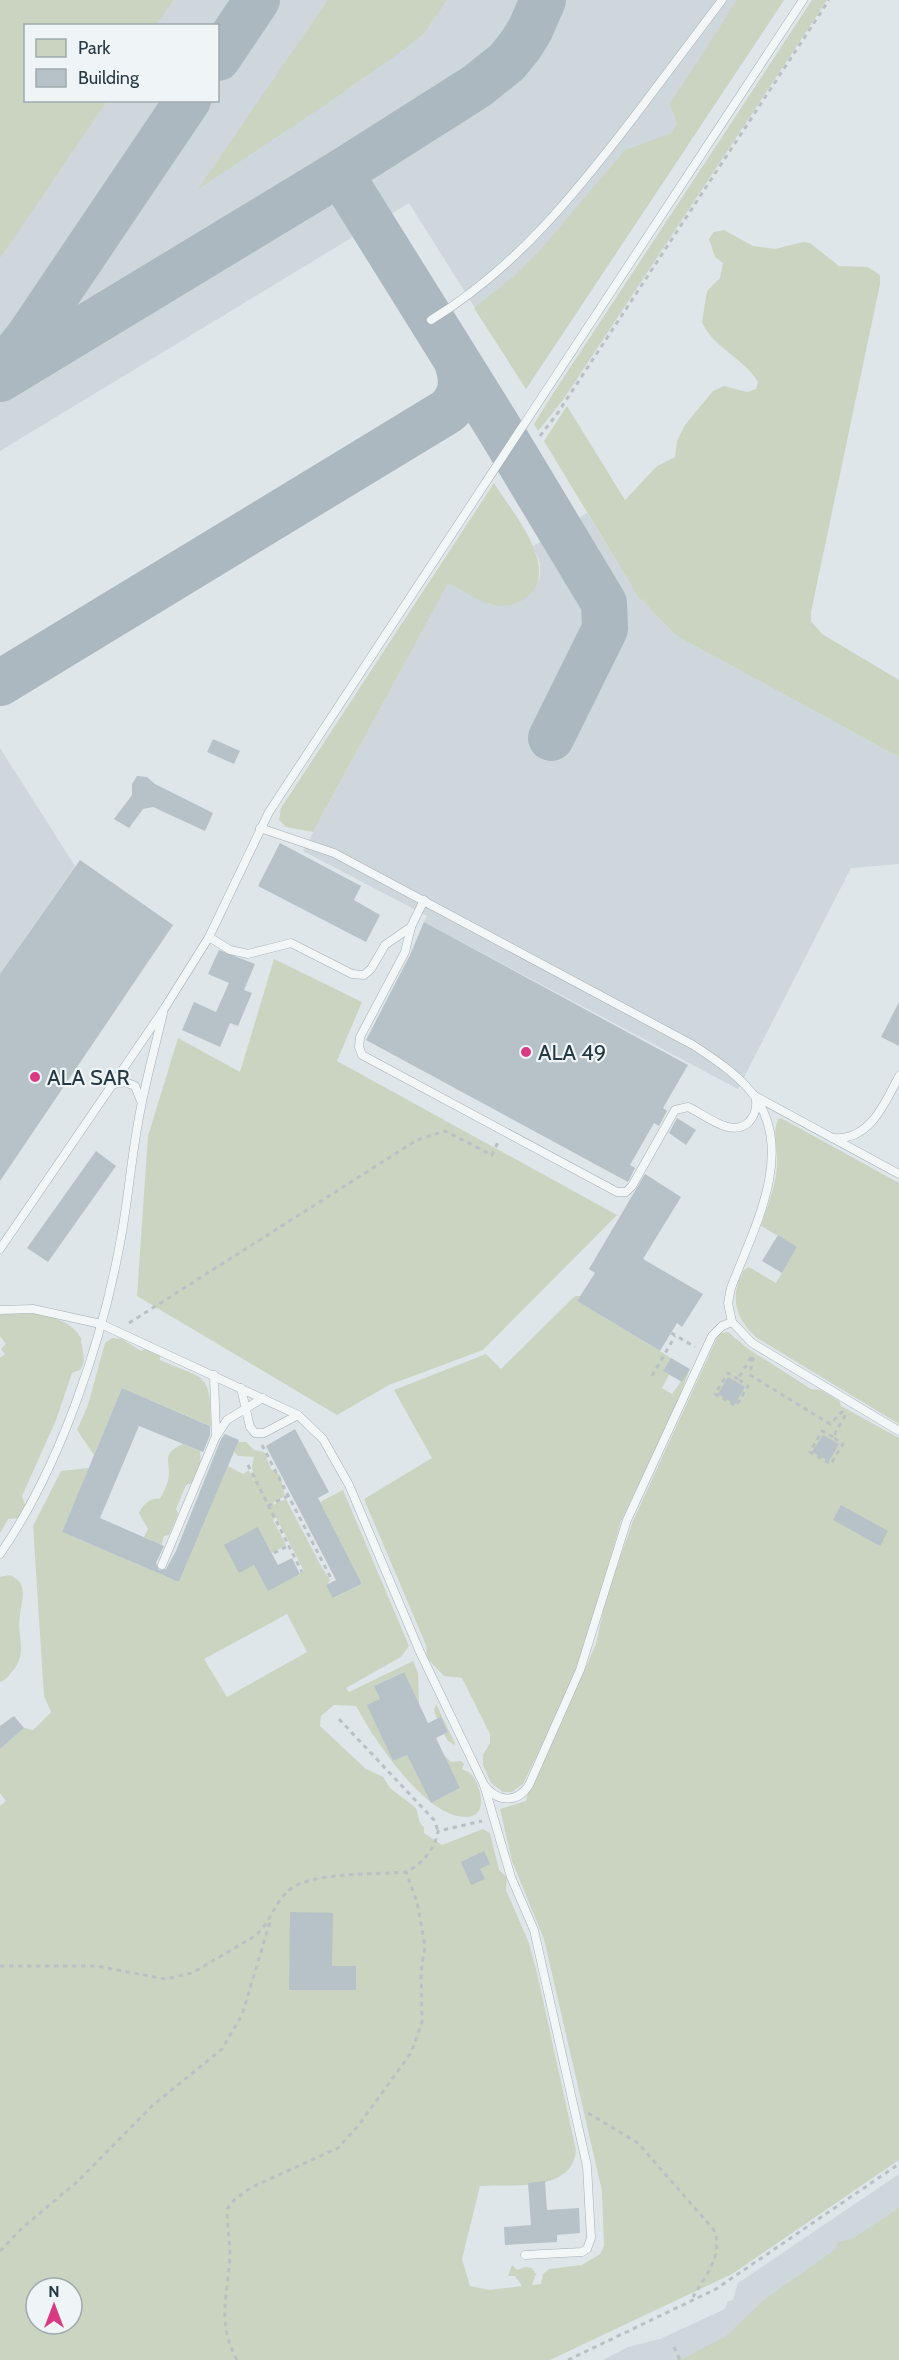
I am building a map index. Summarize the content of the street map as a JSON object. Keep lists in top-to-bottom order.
{
  "places": ["ALA 49", "ALA SAR"],
  "legend": ["Park", "Building"],
  "north": "top"
}
